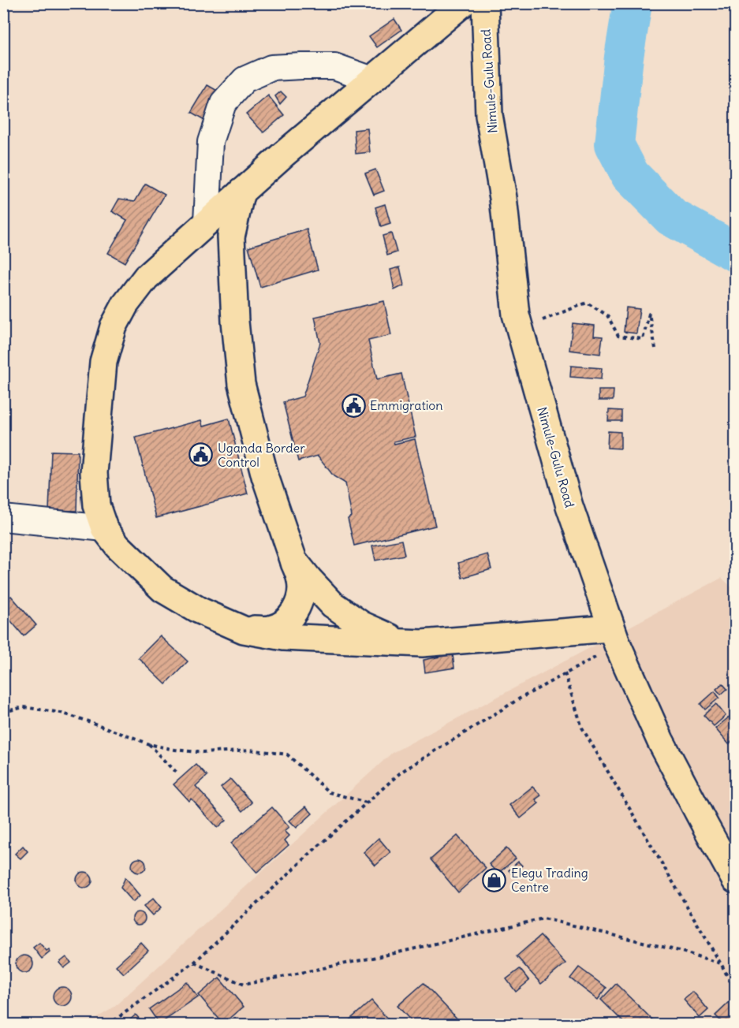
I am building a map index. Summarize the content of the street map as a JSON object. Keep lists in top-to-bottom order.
{
  "streets": {
    "main road": ["Nimule-Gulu Road"]
  },
  "places": {
    "public building": ["Emmigration", "Uganda Border Control"],
    "shop": ["Elegu Trading Centre"]
  }
}
